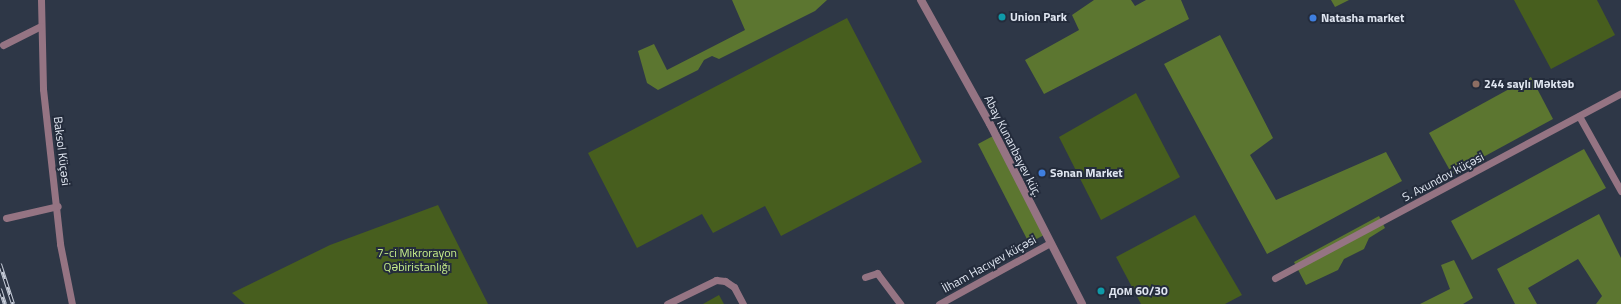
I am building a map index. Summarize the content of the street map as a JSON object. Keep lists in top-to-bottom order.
{
  "streets": {
    "street": [
      "Abay Kunanbayev küç.",
      "Baksol Küçəsi",
      "S. Axundov küçəsi",
      "İlham Hacıyev küçəsi"
    ]
  },
  "crossings": [
    ["Abay Kunanbayev küç.", "İlham Hacıyev küçəsi"]
  ],
  "parks": ["7-ci Mikrorayon Qəbiristanlığı"],
  "places": [
    "Union Park",
    "Natasha market",
    "244 saylı Məktəb",
    "Sənan Market",
    "дом 60/30"
  ]
}
